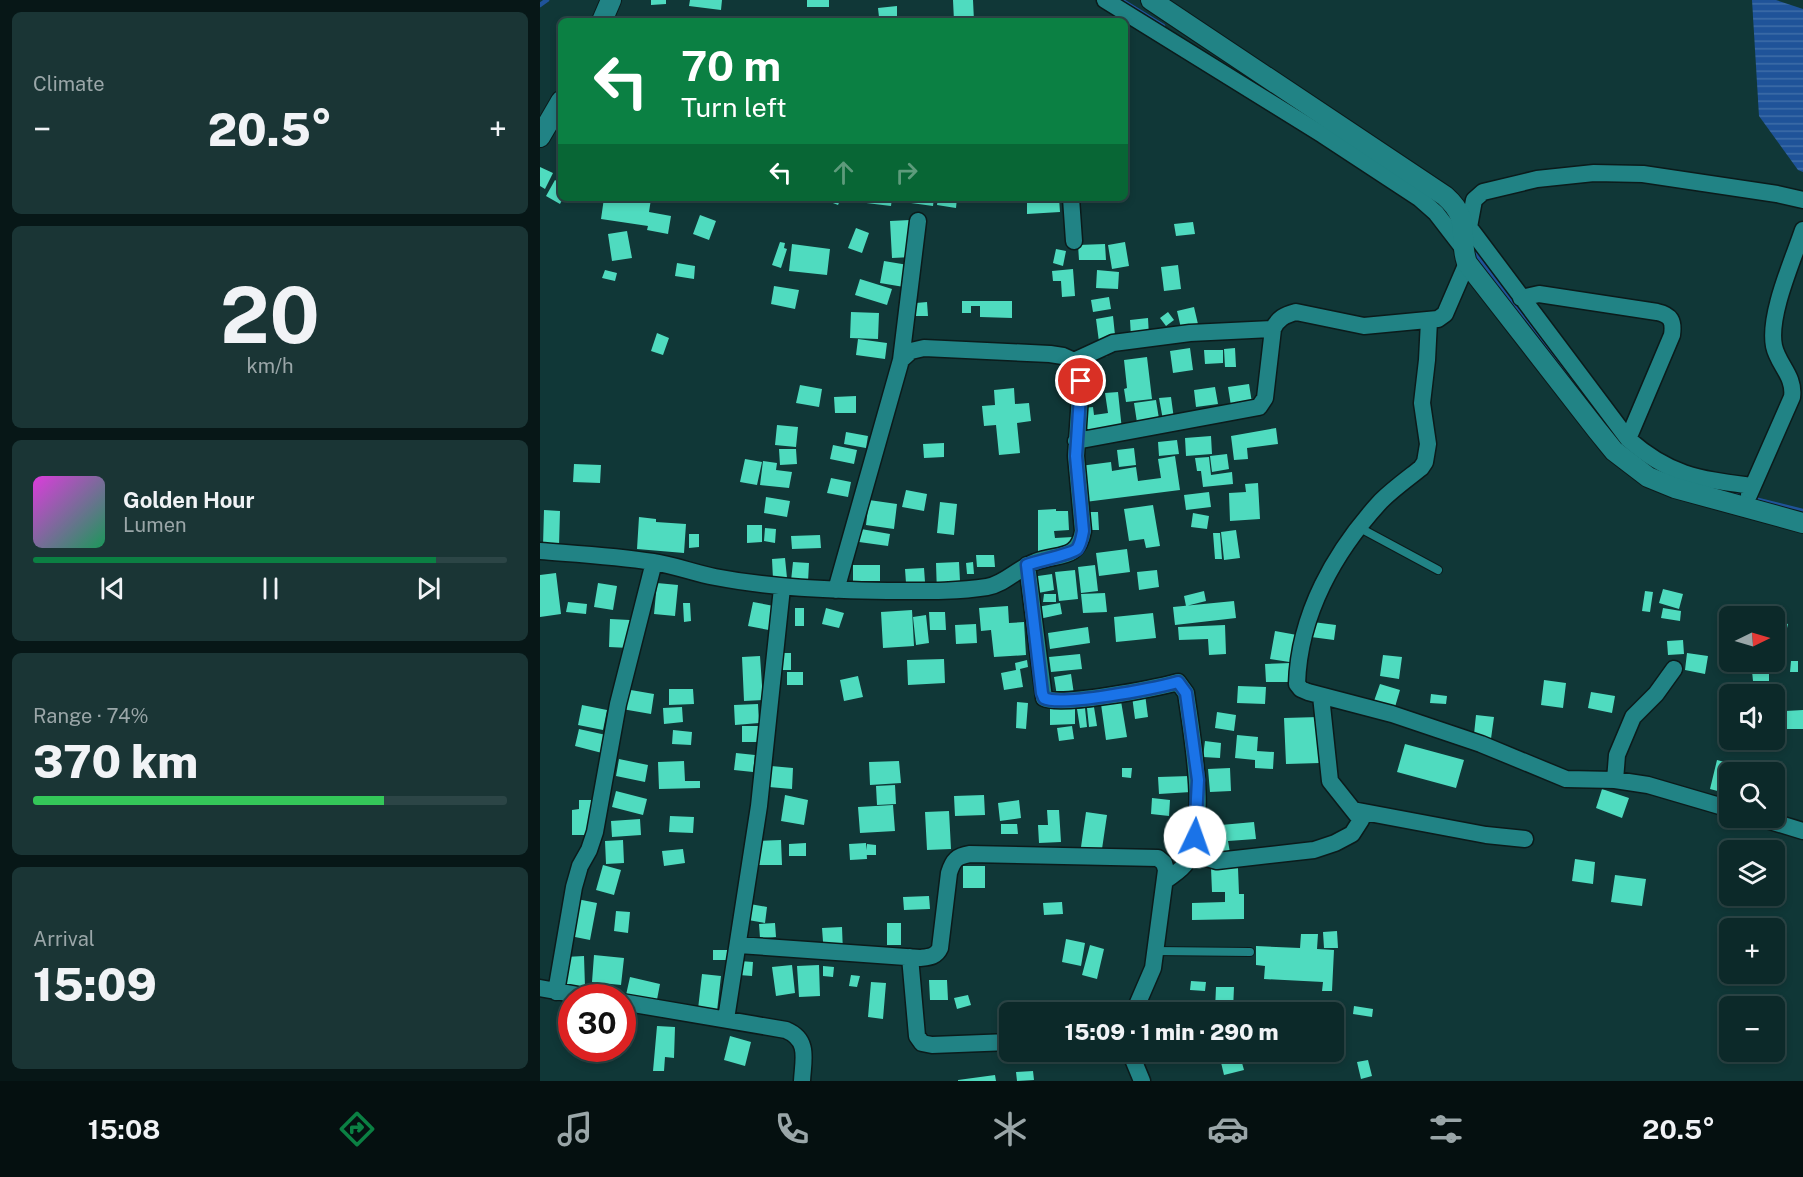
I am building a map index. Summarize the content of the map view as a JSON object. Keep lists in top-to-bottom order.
{
  "north": "right",
  "page": {
    "tile": [
      "Climate",
      ["20", "km/h"],
      ["Range · 74%", "370 km"],
      ["Arrival", "15:09"]
    ],
    "turn": ["70 m", "Turn left"],
    "heat": ["−", "20.5°", "+"],
    "song": ["Golden Hour", "Lumen"],
    "map_buttons": ["+", "−"],
    "limit": "30",
    "trip": "15:09 · 1 min · 290 m",
    "tabs": ["15:08", "20.5°"]
  }
}
